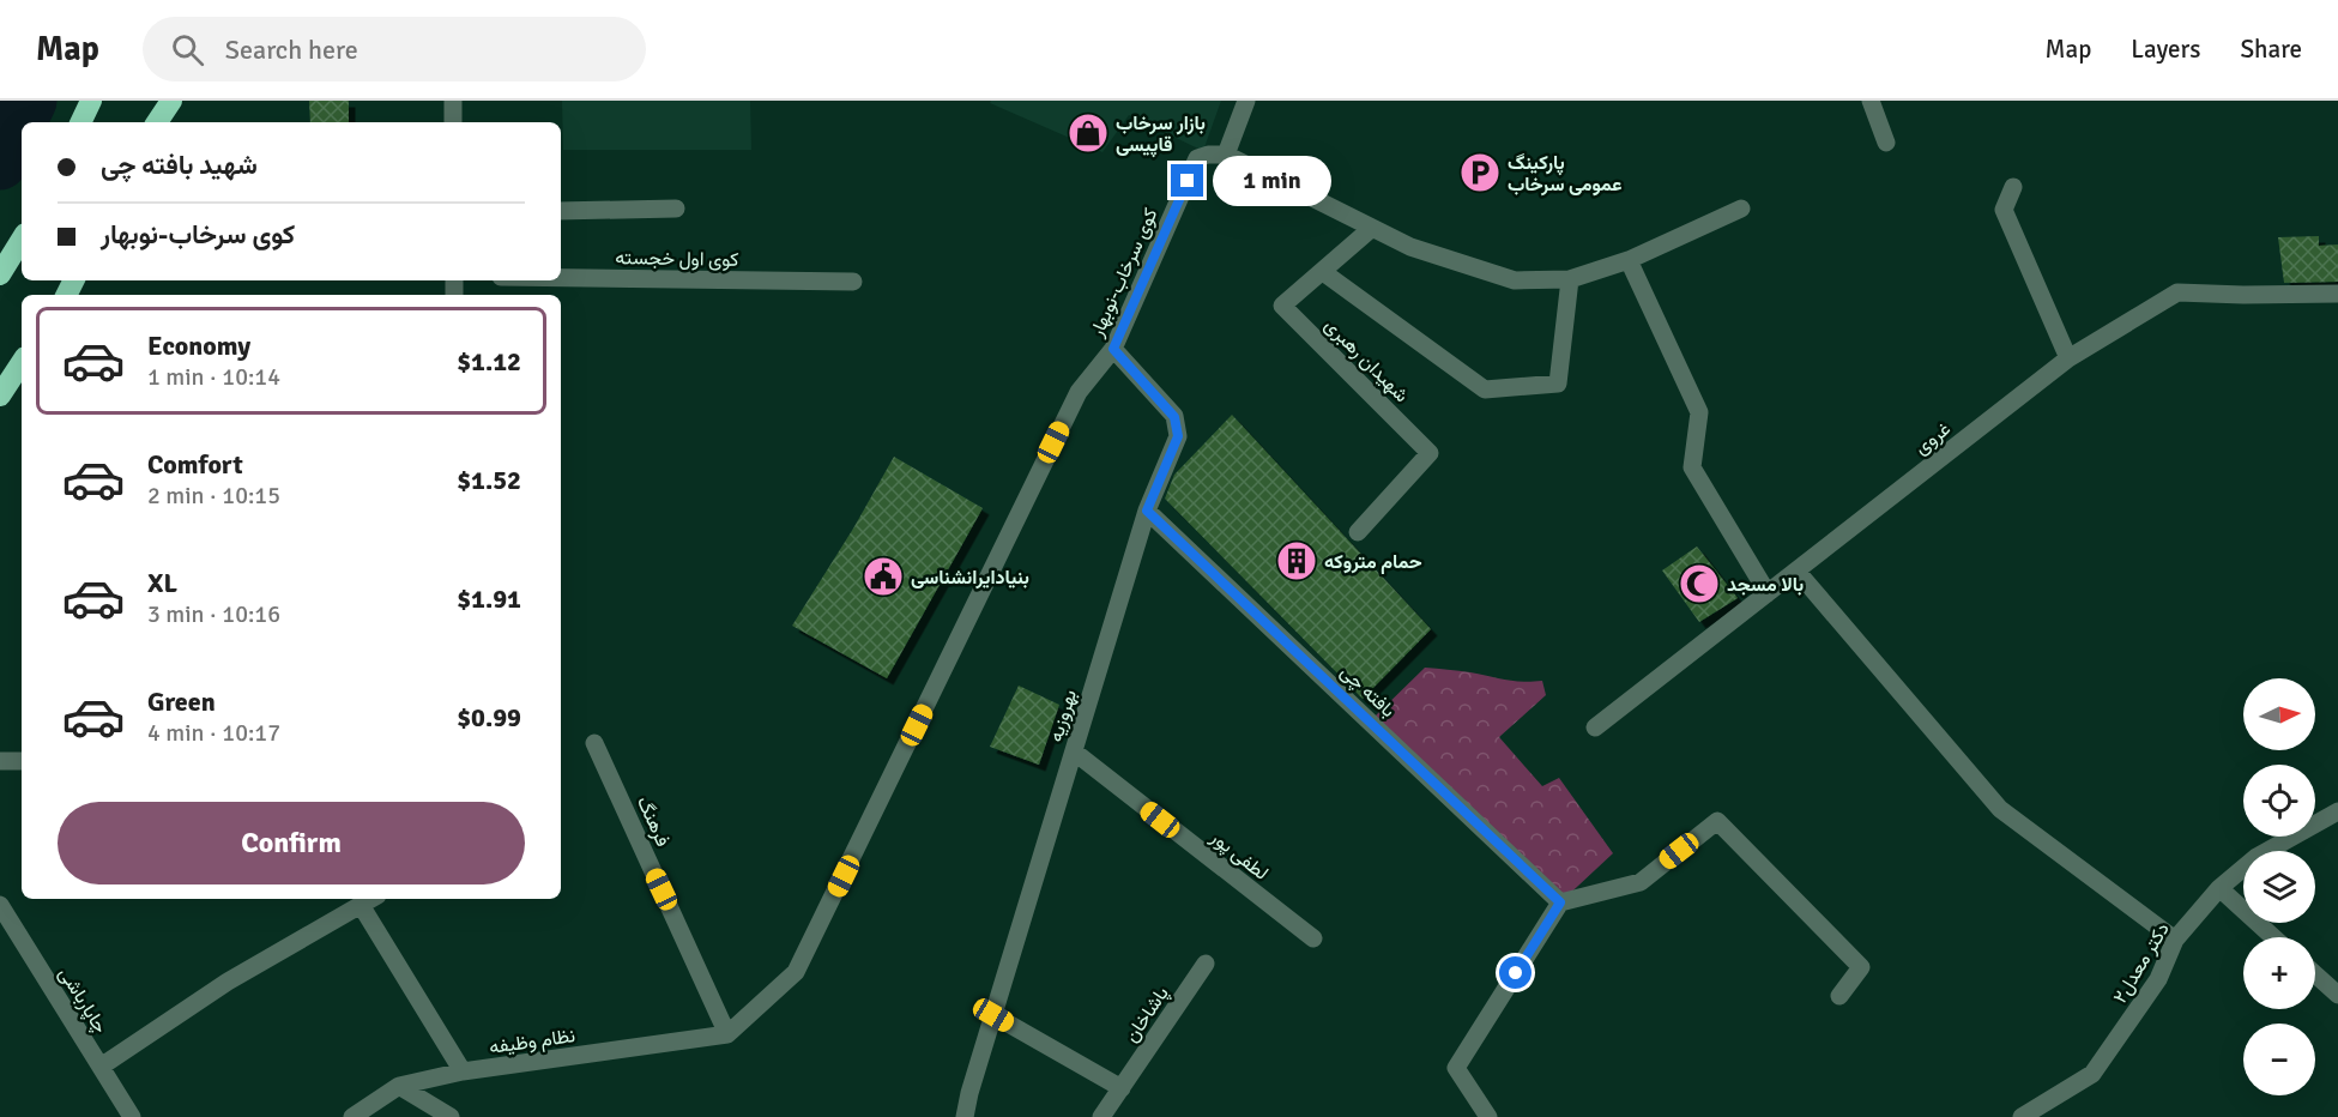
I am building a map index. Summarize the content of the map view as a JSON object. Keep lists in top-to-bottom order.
{
  "streets": {
    "street": [
      "کوی اول خجسته",
      "کوی سرخاب-نوبهار",
      "شهیدان رهبری",
      "غروی",
      "بافته چی",
      "بهروزیه",
      "فرهنگ",
      "لطفی پور",
      "دکتر معدل۲",
      "چاپارباشی",
      "پاشاخان",
      "نظام وظیفه"
    ]
  },
  "crossings": [
    ["کوی سرخاب-نوبهار", "بهروزیه"],
    ["کوی سرخاب-نوبهار", "فرهنگ"],
    ["کوی سرخاب-نوبهار", "نظام وظیفه"],
    ["بافته چی", "بهروزیه"],
    ["بهروزیه", "لطفی پور"],
    ["فرهنگ", "نظام وظیفه"]
  ],
  "places": {
    "shop": ["بازار سرخاب قاپیسی"],
    "parking": ["پارکینگ عمومی سرخاب"],
    "building": ["حمام متروکه"],
    "public building": ["بنیادایرانشناسی"],
    "mosque": ["بالا مسجد"]
  },
  "north": "right",
  "page": {
    "header": "Map",
    "search": "Search here",
    "nav": ["Map", "Layers", "Share"],
    "banner": ["شهید بافته چی", "کوی سرخاب-نوبهار"],
    "bubble": "1 min",
    "list": [
      {
        "name": "Economy",
        "note": "1 min · 10:14",
        "value": "$1.12"
      },
      {
        "name": "Comfort",
        "note": "2 min · 10:15",
        "value": "$1.52"
      },
      {
        "name": "XL",
        "note": "3 min · 10:16",
        "value": "$1.91"
      },
      {
        "name": "Green",
        "note": "4 min · 10:17",
        "value": "$0.99"
      }
    ],
    "map_buttons": ["+", "−"],
    "buttons": "Confirm"
  }
}
